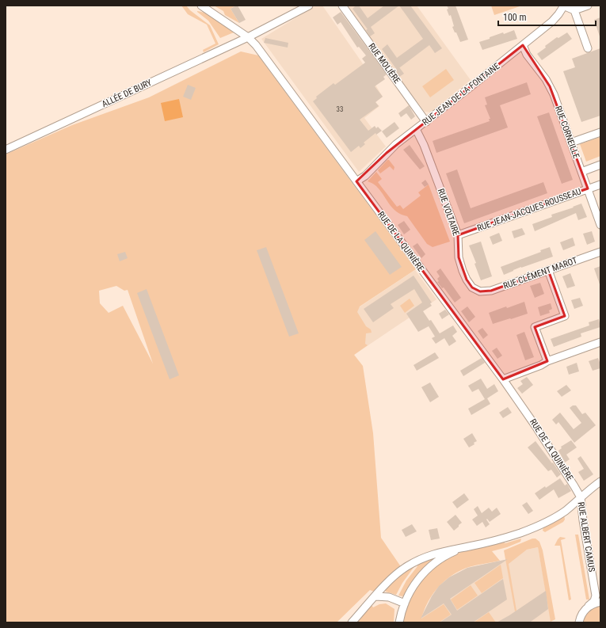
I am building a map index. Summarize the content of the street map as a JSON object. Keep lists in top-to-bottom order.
{
  "streets": {
    "street": [
      "RUE MOLIÈRE",
      "ALLÉE DE BURY",
      "RUE JEAN DE LA FONTAINE",
      "RUE CORNEILLE",
      "RUE JEAN-JACQUES ROUSSEAU",
      "RUE VOLTAIRE",
      "RUE DE LA QUINIÈRE",
      "RUE CLÉMENT MAROT",
      "RUE ALBERT CAMUS"
    ]
  },
  "crossings": [
    ["RUE MOLIÈRE", "RUE JEAN DE LA FONTAINE"],
    ["ALLÉE DE BURY", "RUE DE LA QUINIÈRE"],
    ["RUE JEAN DE LA FONTAINE", "RUE CORNEILLE"],
    ["RUE JEAN DE LA FONTAINE", "RUE VOLTAIRE"],
    ["RUE JEAN DE LA FONTAINE", "RUE DE LA QUINIÈRE"],
    ["RUE CORNEILLE", "RUE JEAN-JACQUES ROUSSEAU"],
    ["RUE JEAN-JACQUES ROUSSEAU", "RUE VOLTAIRE"],
    ["RUE VOLTAIRE", "RUE CLÉMENT MAROT"],
    ["RUE DE LA QUINIÈRE", "RUE ALBERT CAMUS"]
  ],
  "house_numbers": ["33"],
  "scale_bar": "100 m"
}
